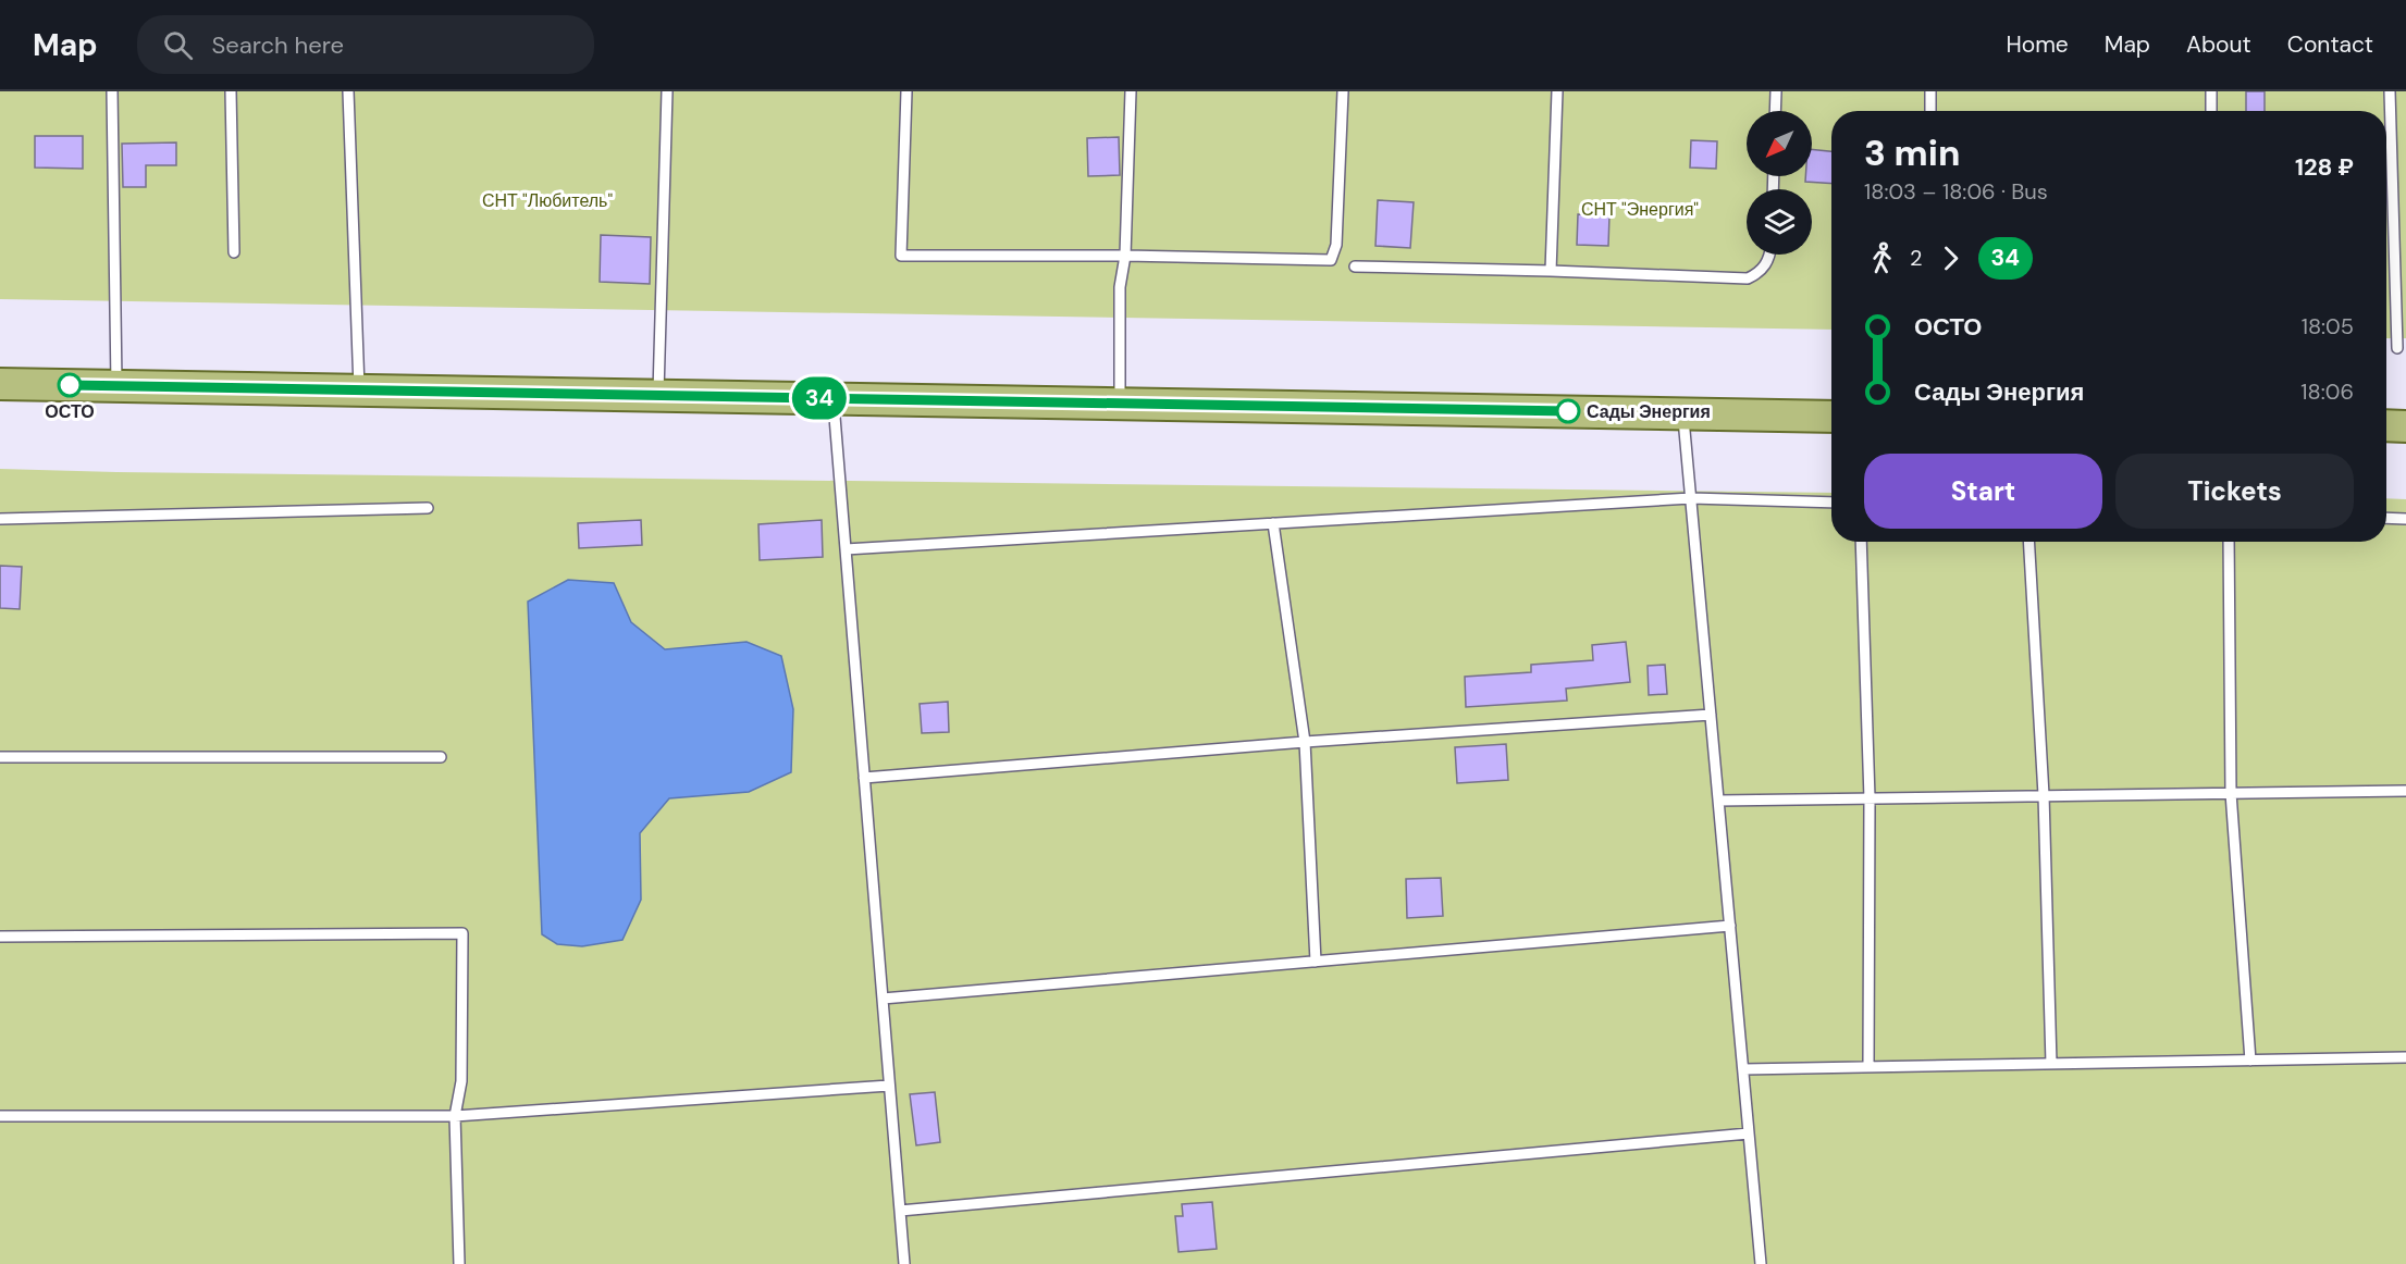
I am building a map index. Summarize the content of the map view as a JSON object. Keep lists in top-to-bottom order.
{
  "parks": ["СНТ \"Любитель\"", "СНТ \"Энергия\""],
  "places": ["ОСТО", "Сады Энергия"],
  "lines": ["bus line 34"],
  "north": "bottom left",
  "page": {
    "header": "Map",
    "search": "Search here",
    "nav": [
      "Home",
      "Map",
      "About",
      "Contact"
    ],
    "on_map": "34",
    "heading": ["3 min", "18:03 – 18:06 · Bus", "128 ₽"],
    "legs": ["2", "34"],
    "list": [
      {
        "name": "ОСТО",
        "value": "18:05"
      },
      {
        "name": "Сады Энергия",
        "value": "18:06"
      }
    ],
    "buttons": ["Start", "Tickets"]
  }
}
